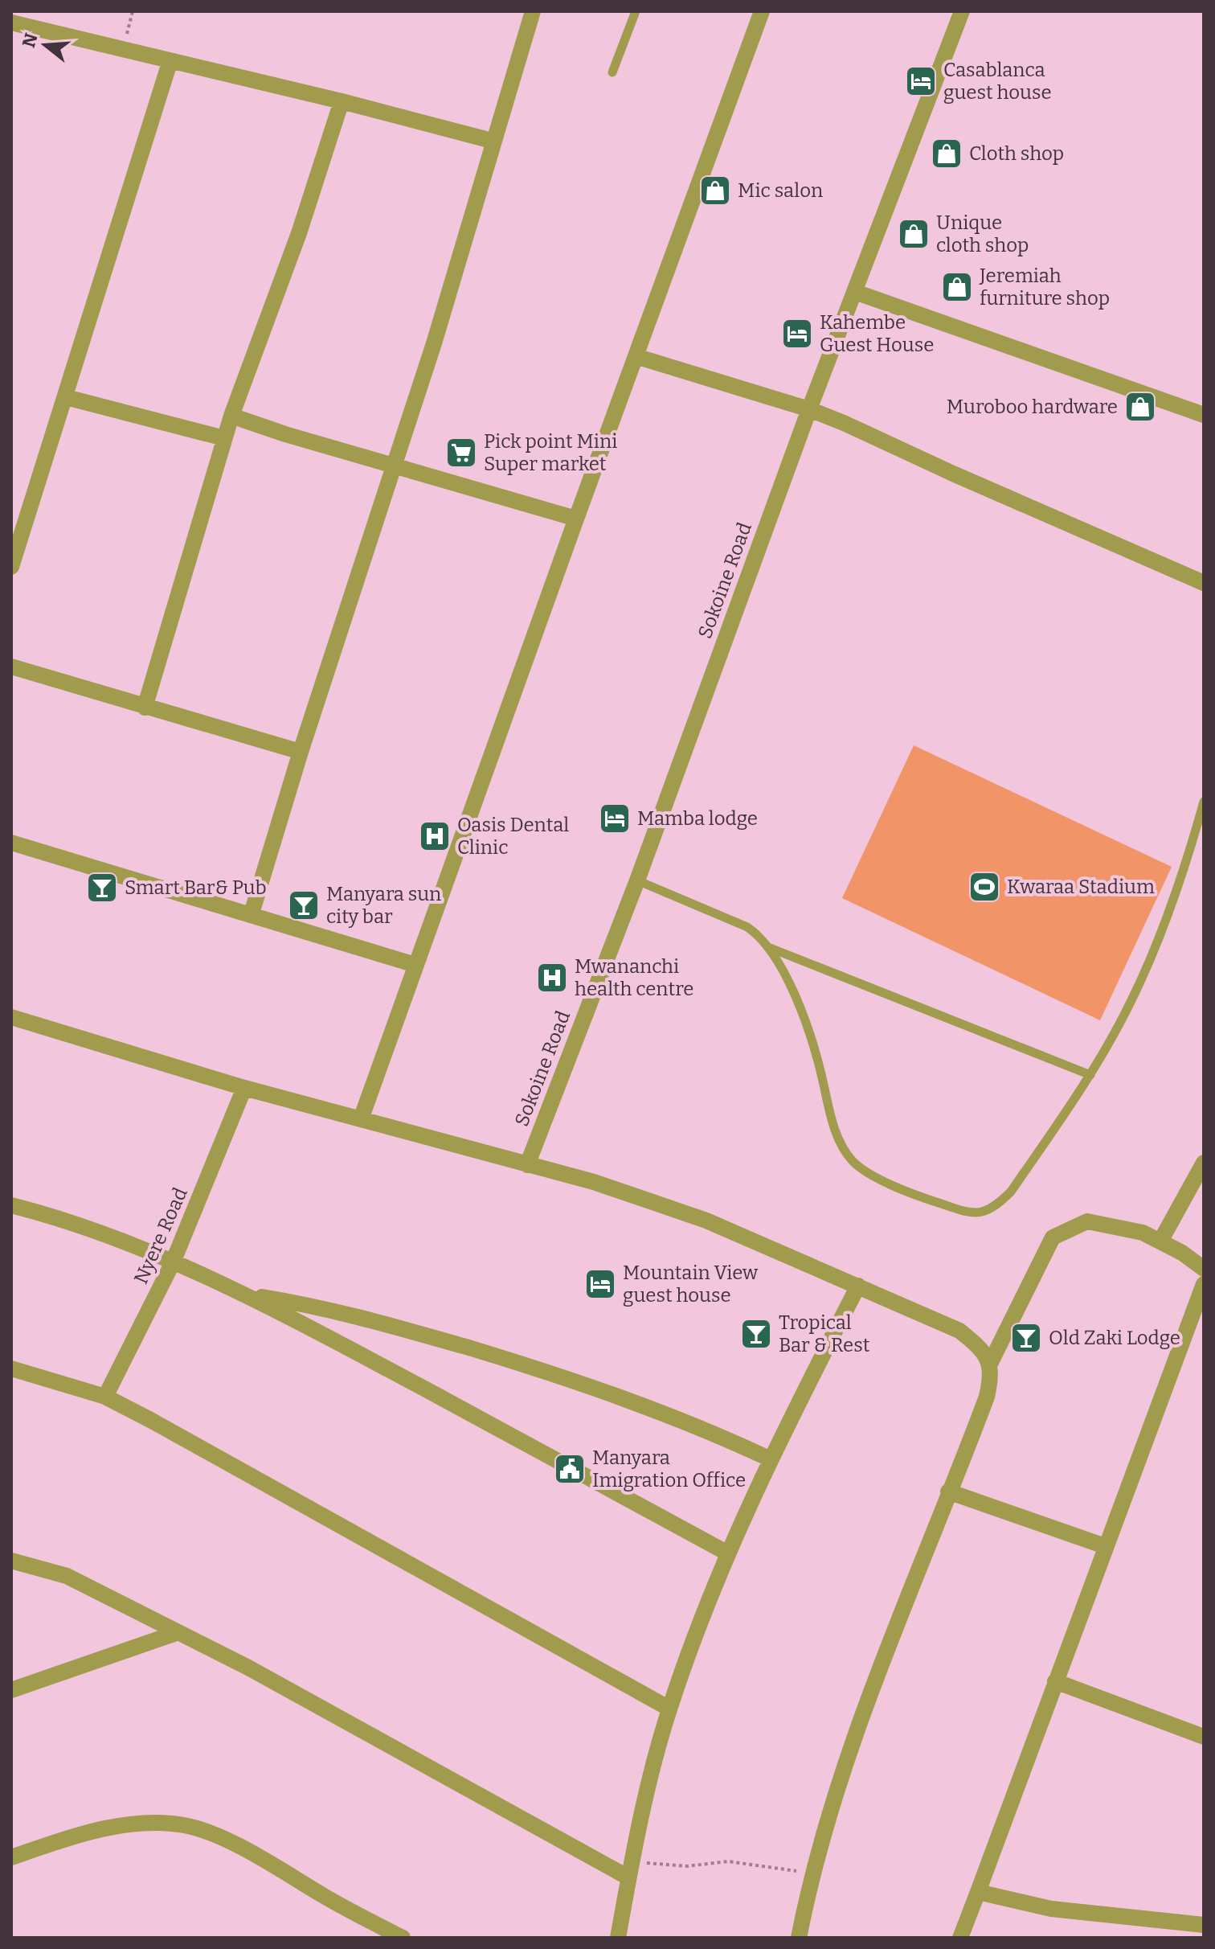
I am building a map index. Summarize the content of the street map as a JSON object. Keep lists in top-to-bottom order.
{
  "streets": {
    "street": ["Sokoine Road", "Nyere Road"]
  },
  "places": {
    "hotel": [
      "Casablanca guest house",
      "Kahembe Guest House",
      "Mamba lodge",
      "Mountain View guest house"
    ],
    "shop": [
      "Cloth shop",
      "Mic salon",
      "Unique cloth shop",
      "Jeremiah furniture shop",
      "Muroboo hardware"
    ],
    "supermarket": ["Pick point Mini Super market"],
    "hospital": ["Oasis Dental Clinic", "Mwananchi health centre"],
    "sports": ["Kwaraa Stadium"],
    "bar": [
      "Smart Bar& Pub",
      "Manyara sun city bar",
      "Tropical Bar & Rest",
      "Old Zaki Lodge"
    ],
    "public building": ["Manyara Imigration Office"]
  },
  "north": "left"
}
